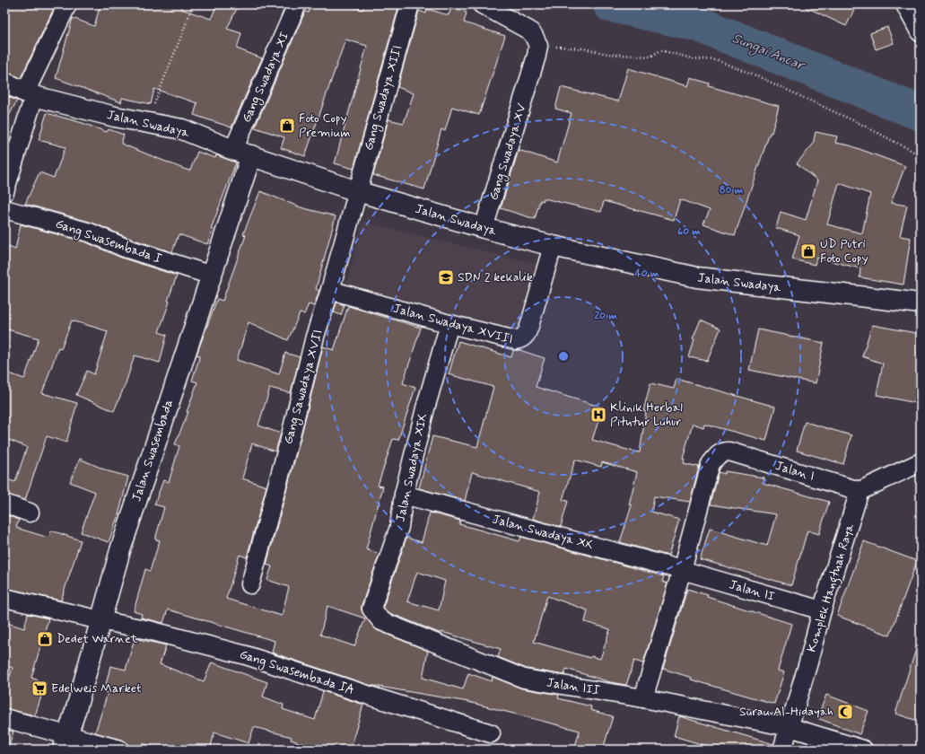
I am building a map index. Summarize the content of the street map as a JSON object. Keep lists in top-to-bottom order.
{
  "streets": {
    "street": [
      "Gang Swadaya XI",
      "Gang Swadaya XIII",
      "Jalan Swadaya",
      "Gang Swadaya XV",
      "Gang Swasembada I",
      "Jalan Swadaya XVIII",
      "Gang Sawadaya XVII",
      "Jalan Swasembada",
      "Jalan Swadaya XIX",
      "Jalan I",
      "Jalan Swadaya XX",
      "Komplek Hangtuah Raya",
      "Jalan II",
      "Gang Swasembada IA",
      "Jalan III"
    ]
  },
  "crossings": [
    ["Gang Swadaya XI", "Jalan Swadaya"],
    ["Gang Swadaya XI", "Jalan Swasembada"],
    ["Gang Swadaya XIII", "Jalan Swadaya"],
    ["Gang Swadaya XIII", "Gang Sawadaya XVII"],
    ["Jalan Swadaya", "Gang Swadaya XV"],
    ["Jalan Swadaya", "Jalan Swadaya XVIII"],
    ["Jalan Swadaya", "Gang Sawadaya XVII"],
    ["Jalan Swadaya", "Jalan Swasembada"],
    ["Gang Swasembada I", "Jalan Swasembada"],
    ["Jalan Swadaya XVIII", "Gang Sawadaya XVII"],
    ["Jalan Swadaya XVIII", "Jalan Swadaya XIX"],
    ["Jalan Swasembada", "Gang Swasembada IA"],
    ["Jalan Swadaya XIX", "Jalan Swadaya XX"],
    ["Jalan Swadaya XIX", "Jalan III"],
    ["Jalan I", "Jalan Swadaya XX"],
    ["Jalan I", "Komplek Hangtuah Raya"],
    ["Jalan I", "Jalan II"],
    ["Jalan Swadaya XX", "Jalan II"],
    ["Komplek Hangtuah Raya", "Jalan II"],
    ["Komplek Hangtuah Raya", "Jalan III"]
  ],
  "water": ["Sungai Ancar"],
  "places": {
    "shop": ["Foto Copy Premium", "UD Putri Foto Copy", "Dedet Warnet"],
    "school or university": ["SDN 2 kekalik"],
    "hospital": ["Klinik Herbal Pitutur Luhur"],
    "supermarket": ["Edelweis Market"],
    "mosque": ["Surau Al-Hidayah"]
  },
  "rings": [
    "80 m",
    "60 m",
    "40 m",
    "20 m"
  ]
}
